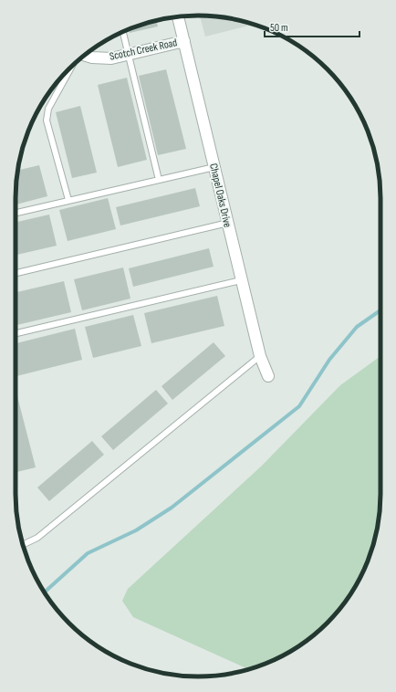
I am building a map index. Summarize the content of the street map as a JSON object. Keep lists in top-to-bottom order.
{
  "streets": {
    "street": ["Scotch Creek Road", "Chapel Oaks Drive"]
  },
  "crossings": [
    ["Scotch Creek Road", "Chapel Oaks Drive"]
  ],
  "scale_bar": "50 m"
}
